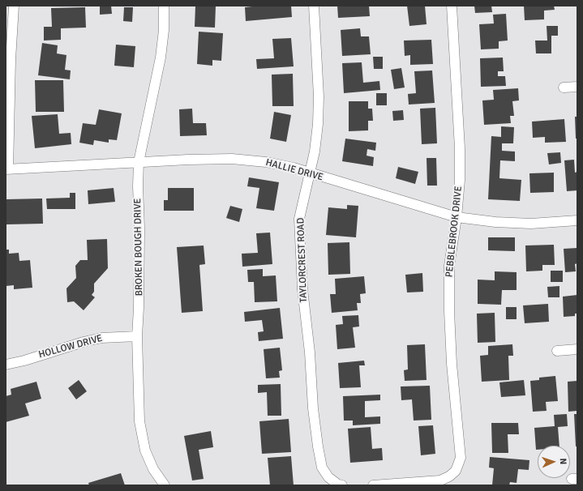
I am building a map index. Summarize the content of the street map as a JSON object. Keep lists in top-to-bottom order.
{
  "streets": {
    "street": [
      "HALLIE DRIVE",
      "PEBBLEBROOK DRIVE",
      "BROKEN BOUGH DRIVE",
      "TAYLORCREST ROAD",
      "HOLLOW DRIVE"
    ]
  },
  "crossings": [
    ["HALLIE DRIVE", "PEBBLEBROOK DRIVE"],
    ["HALLIE DRIVE", "BROKEN BOUGH DRIVE"],
    ["HALLIE DRIVE", "TAYLORCREST ROAD"],
    ["BROKEN BOUGH DRIVE", "HOLLOW DRIVE"]
  ],
  "north": "right"
}
